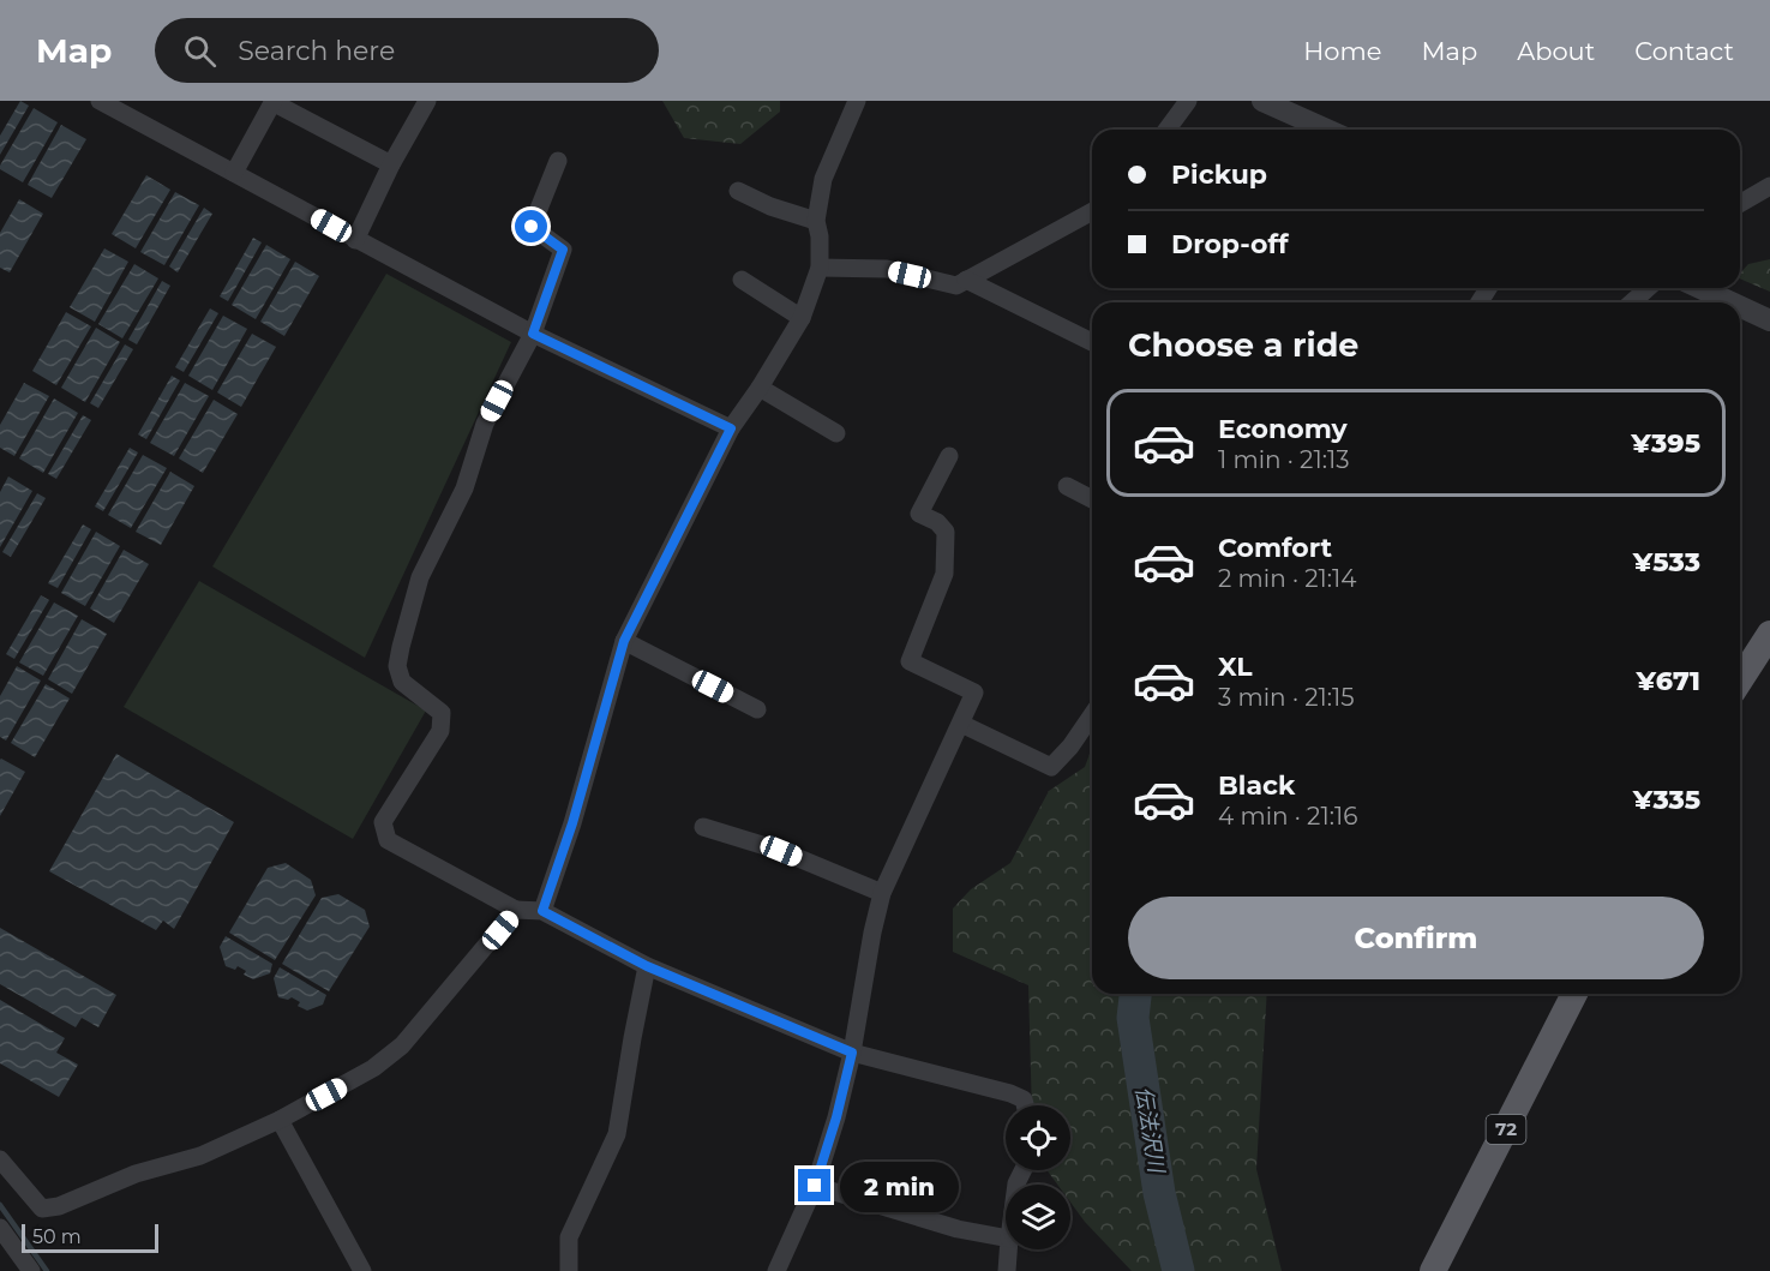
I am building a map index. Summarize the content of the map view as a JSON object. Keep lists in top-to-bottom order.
{
  "streets": {
    "main road": ["72"]
  },
  "water": ["伝法沢川"],
  "scale_bar": "50 m",
  "page": {
    "header": "Map",
    "search": "Search here",
    "nav": [
      "Home",
      "Map",
      "About",
      "Contact"
    ],
    "banner": ["Pickup", "Drop-off"],
    "heading": "Choose a ride",
    "list": [
      {
        "name": "Economy",
        "note": "1 min · 21:13",
        "value": "¥395"
      },
      {
        "name": "Comfort",
        "note": "2 min · 21:14",
        "value": "¥533"
      },
      {
        "name": "XL",
        "note": "3 min · 21:15",
        "value": "¥671"
      },
      {
        "name": "Black",
        "note": "4 min · 21:16",
        "value": "¥335"
      }
    ],
    "buttons": "Confirm",
    "bubble": "2 min",
    "scale": "50 m"
  }
}
